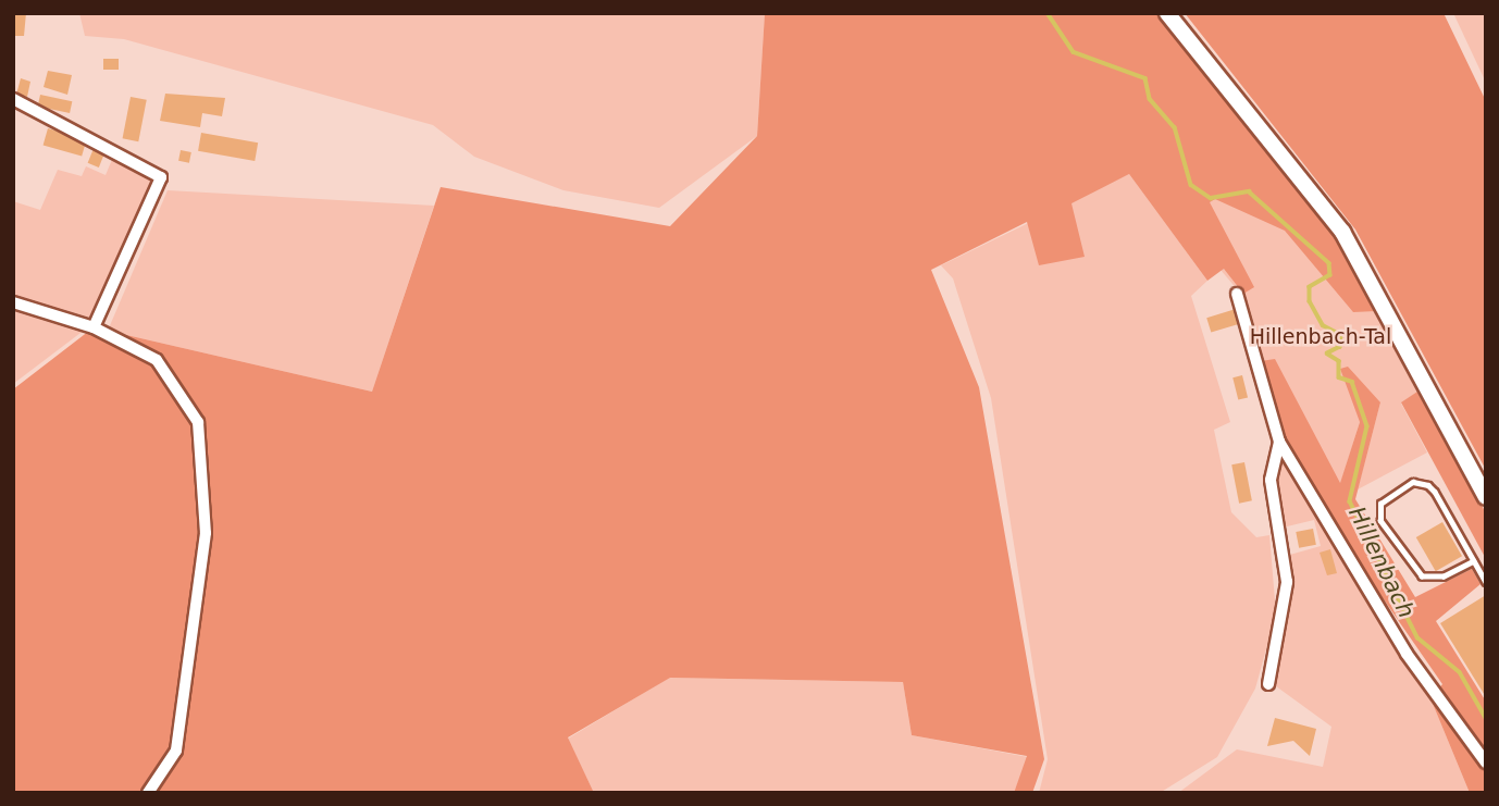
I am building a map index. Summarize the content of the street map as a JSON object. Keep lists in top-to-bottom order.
{
  "water": ["Hillenbach"],
  "parks": ["Hillenbach-Tal"]
}
